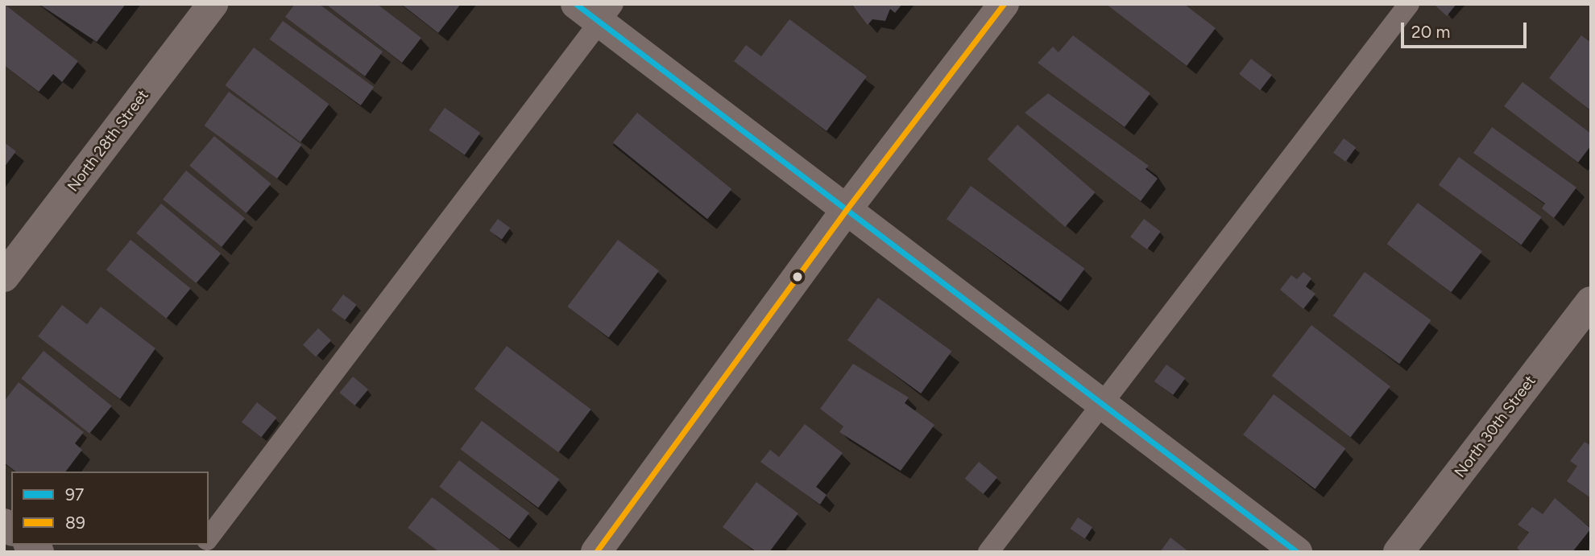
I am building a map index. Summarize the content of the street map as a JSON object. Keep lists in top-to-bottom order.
{
  "streets": {
    "street": ["North 28th Street", "North 30th Street"]
  },
  "lines": ["transit line 97", "transit line 89"],
  "legend": ["97", "89"],
  "scale_bar": "20 m"
}
